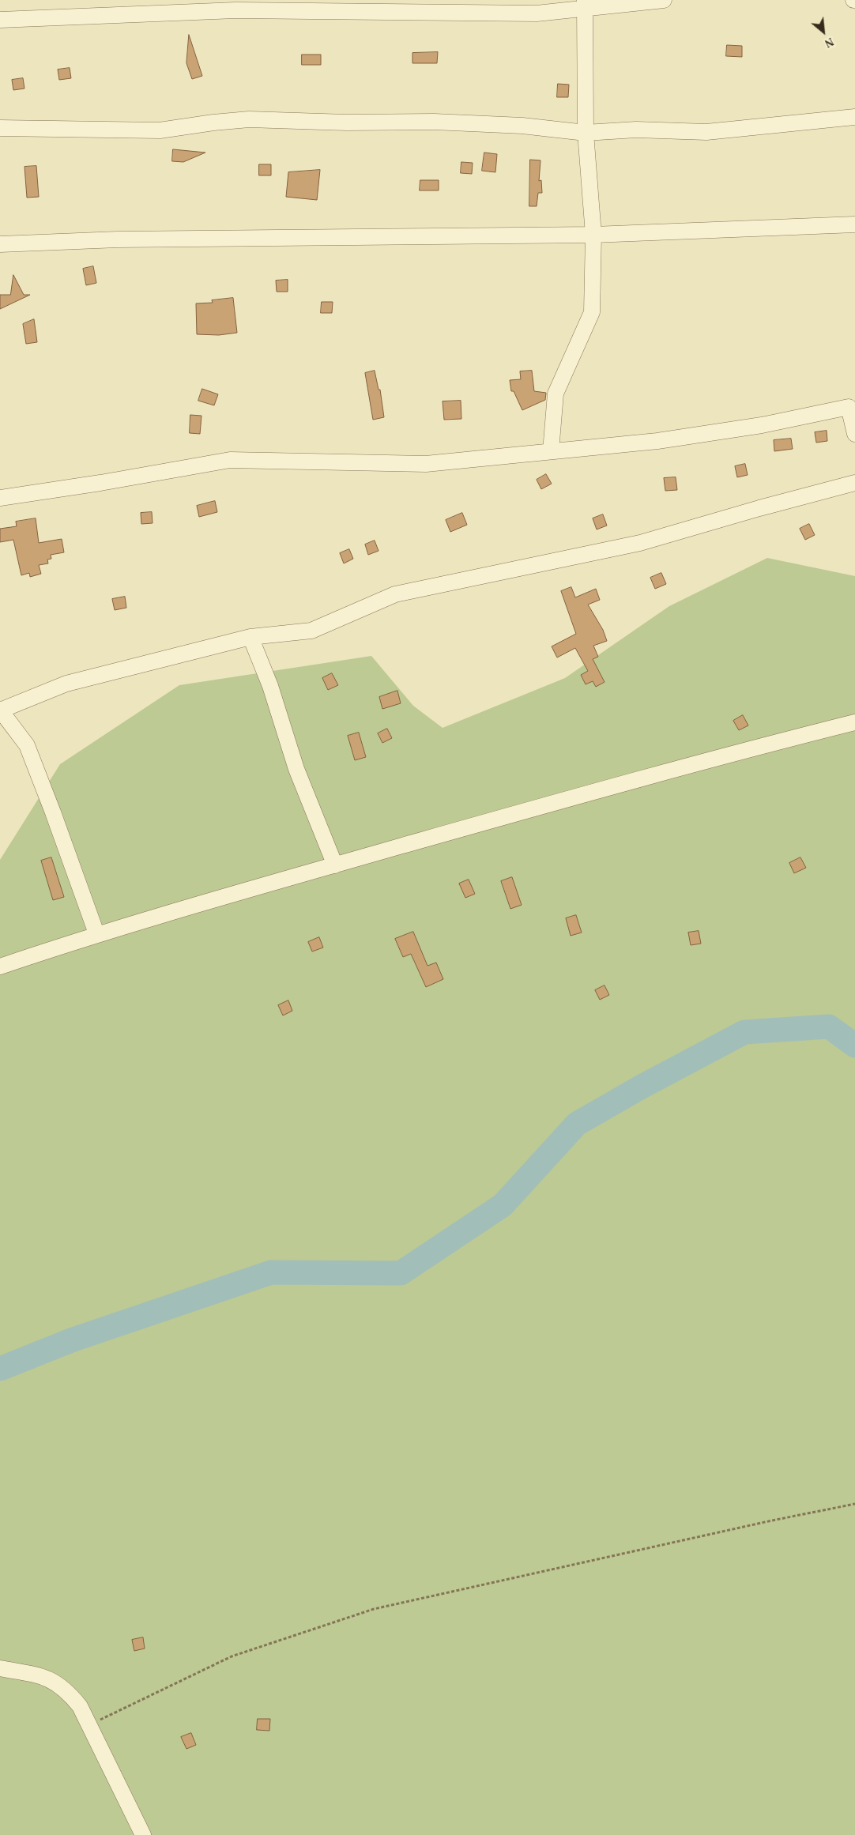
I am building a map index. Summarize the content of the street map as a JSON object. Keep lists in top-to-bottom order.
{
  "north": "bottom right"
}
